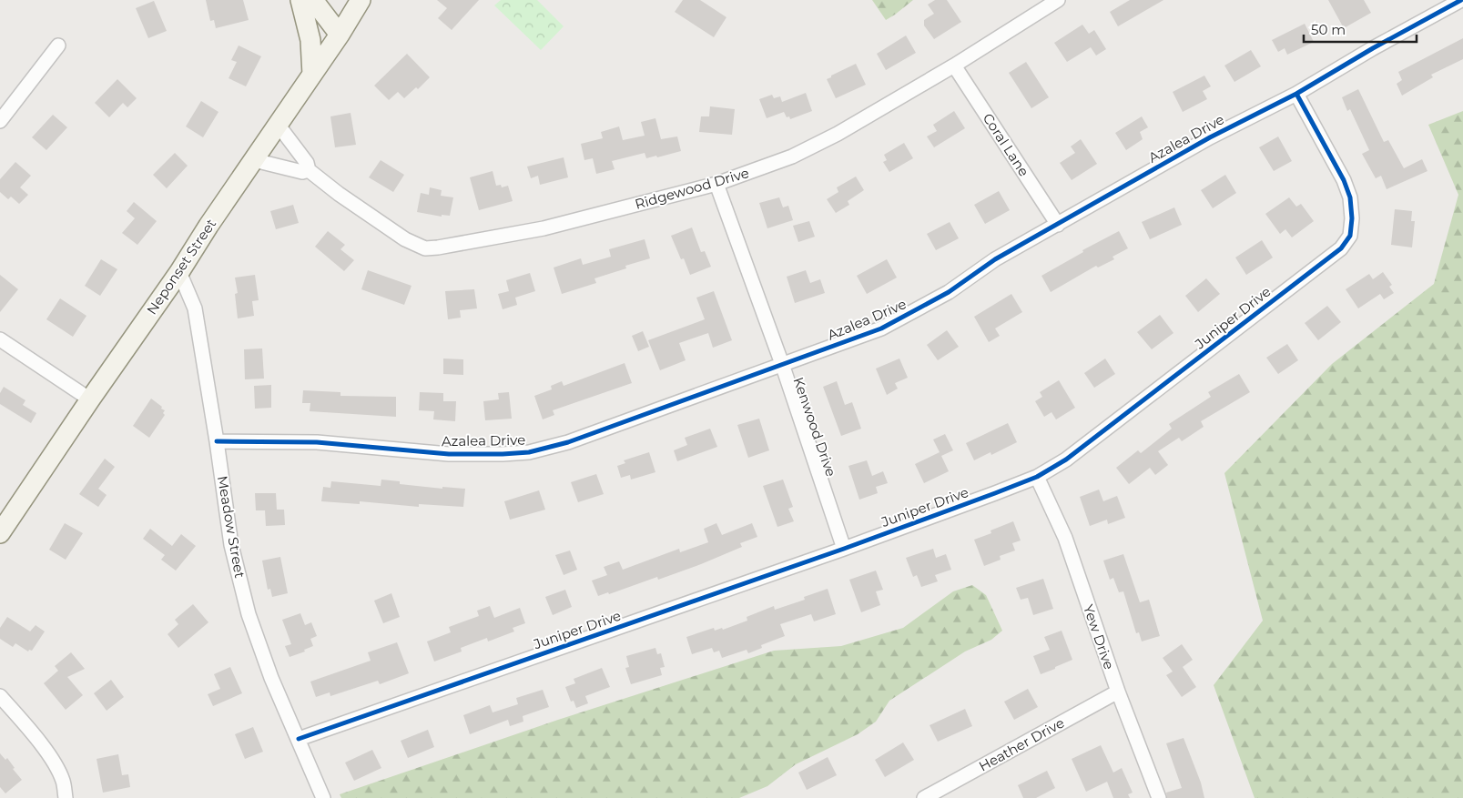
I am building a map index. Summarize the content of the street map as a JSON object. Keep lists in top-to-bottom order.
{
  "streets": {
    "main road": ["Neponset Street"],
    "street": [
      "Azalea Drive",
      "Coral Lane",
      "Ridgewood Drive",
      "Juniper Drive",
      "Kenwood Drive",
      "Meadow Street",
      "Yew Drive",
      "Heather Drive"
    ]
  },
  "crossings": [
    ["Azalea Drive", "Coral Lane"],
    ["Azalea Drive", "Juniper Drive"],
    ["Azalea Drive", "Kenwood Drive"],
    ["Azalea Drive", "Meadow Street"],
    ["Coral Lane", "Ridgewood Drive"],
    ["Ridgewood Drive", "Neponset Street"],
    ["Ridgewood Drive", "Kenwood Drive"],
    ["Neponset Street", "Meadow Street"],
    ["Juniper Drive", "Kenwood Drive"],
    ["Juniper Drive", "Meadow Street"],
    ["Juniper Drive", "Yew Drive"],
    ["Yew Drive", "Heather Drive"]
  ],
  "scale_bar": "50 m"
}
